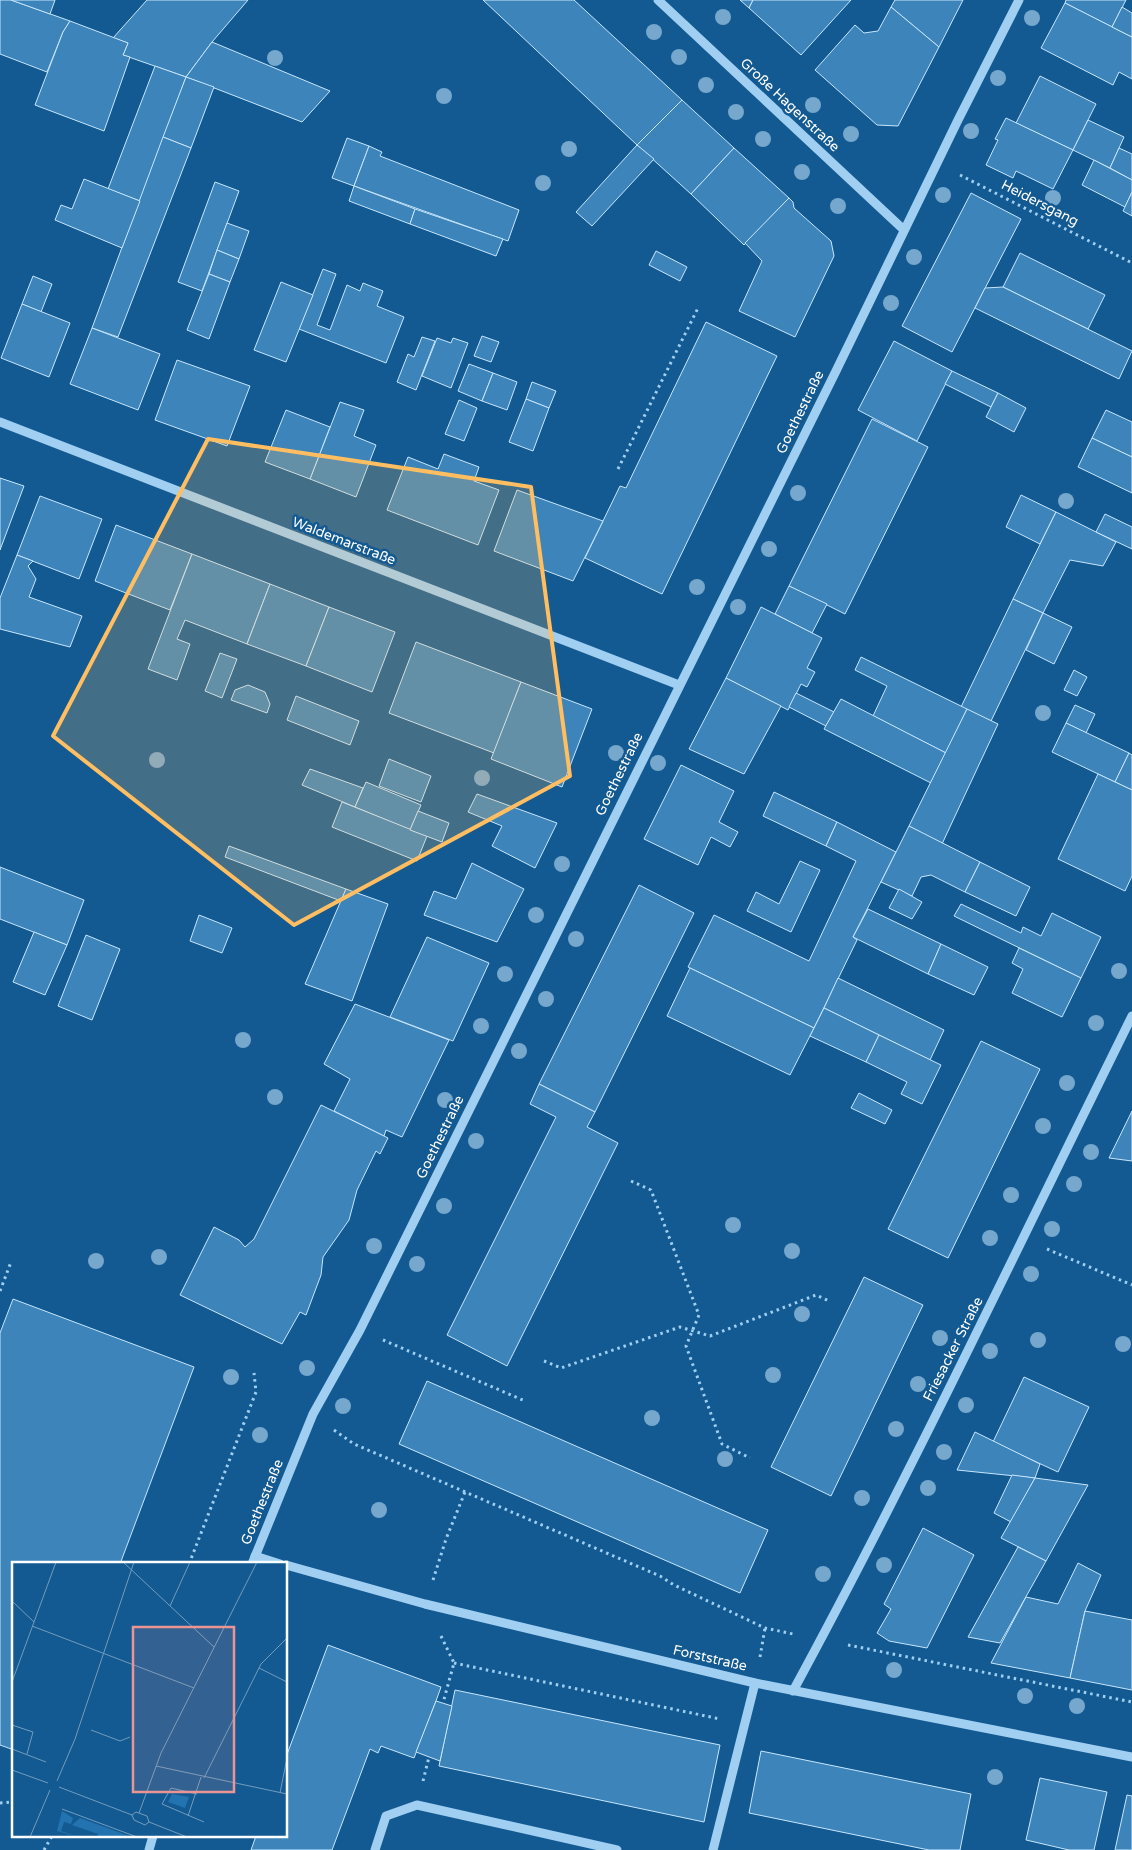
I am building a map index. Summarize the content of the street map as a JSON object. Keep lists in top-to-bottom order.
{
  "streets": {
    "street": [
      "Große Hagenstraße",
      "Goethestraße",
      "Waldemarstraße",
      "Friesacker Straße",
      "Forststraße"
    ],
    "path": ["Heidersgang"]
  },
  "crossings": [
    ["Große Hagenstraße", "Goethestraße"],
    ["Heidersgang", "Goethestraße"],
    ["Goethestraße", "Waldemarstraße"],
    ["Friesacker Straße", "Forststraße"]
  ]
}
